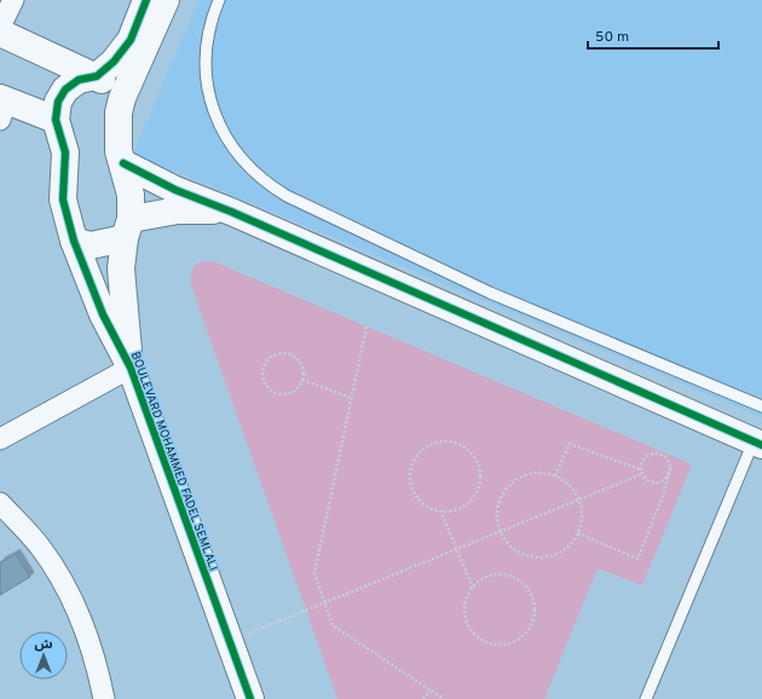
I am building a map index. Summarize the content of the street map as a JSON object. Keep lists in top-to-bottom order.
{
  "streets": {
    "street": ["BOULEVARD MOHAMMED FADEL SEMLALI"]
  },
  "scale_bar": "50 m",
  "north": "top"
}
